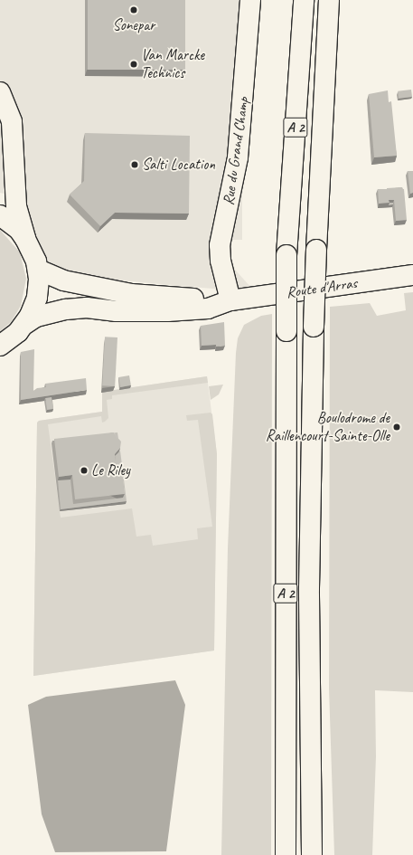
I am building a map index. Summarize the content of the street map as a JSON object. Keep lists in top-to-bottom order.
{
  "streets": {
    "main road": ["A 2", "Rue du Grand Champ", "Route d'Arras"]
  },
  "crossings": [
    ["Rue du Grand Champ", "Route d'Arras"]
  ],
  "places": [
    "Sonepar",
    "Van Marcke Technics",
    "Salti Location",
    "Boulodrome de Raillencourt-Sainte-Olle",
    "Le Riley"
  ]
}
